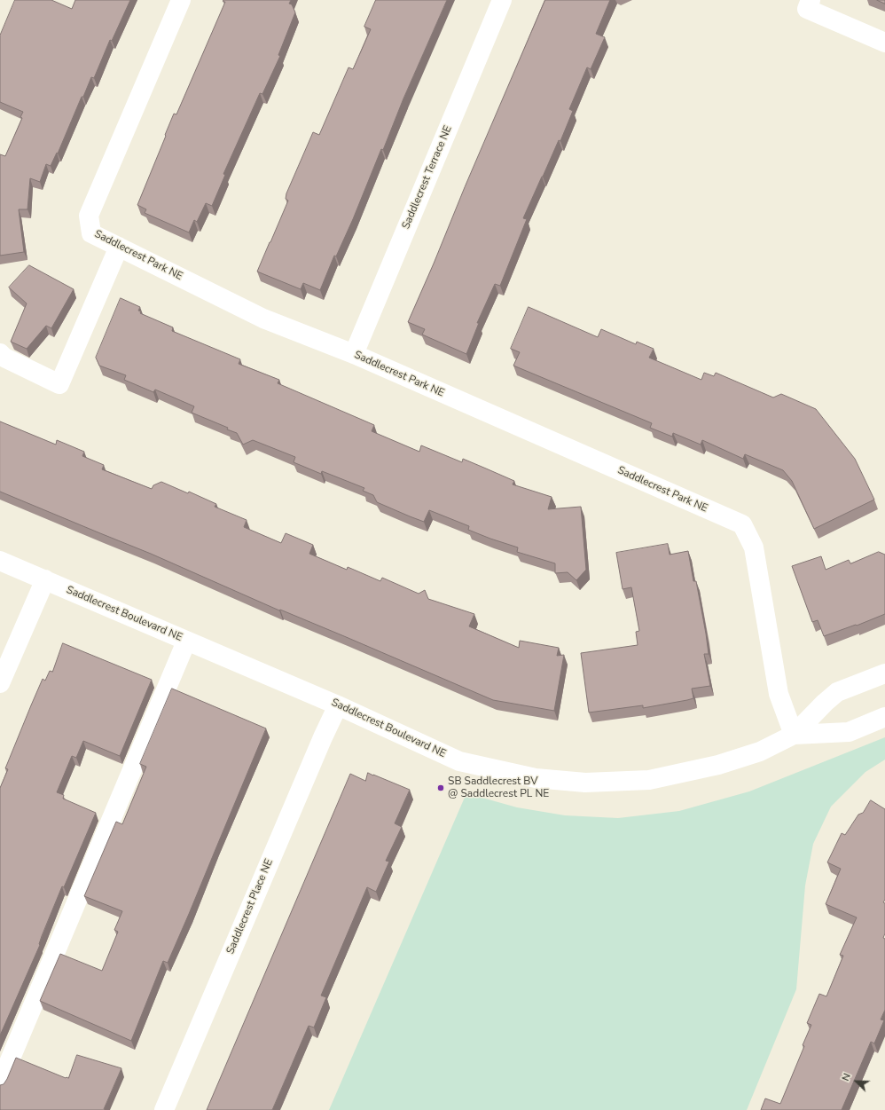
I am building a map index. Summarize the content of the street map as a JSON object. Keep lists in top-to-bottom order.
{
  "streets": {
    "street": [
      "Saddlecrest Terrace NE",
      "Saddlecrest Park NE",
      "Saddlecrest Boulevard NE",
      "Saddlecrest Place NE"
    ]
  },
  "crossings": [
    ["Saddlecrest Terrace NE", "Saddlecrest Park NE"],
    ["Saddlecrest Park NE", "Saddlecrest Boulevard NE"],
    ["Saddlecrest Boulevard NE", "Saddlecrest Place NE"]
  ],
  "places": ["SB Saddlecrest BV @ Saddlecrest PL NE"],
  "north": "top left"
}
